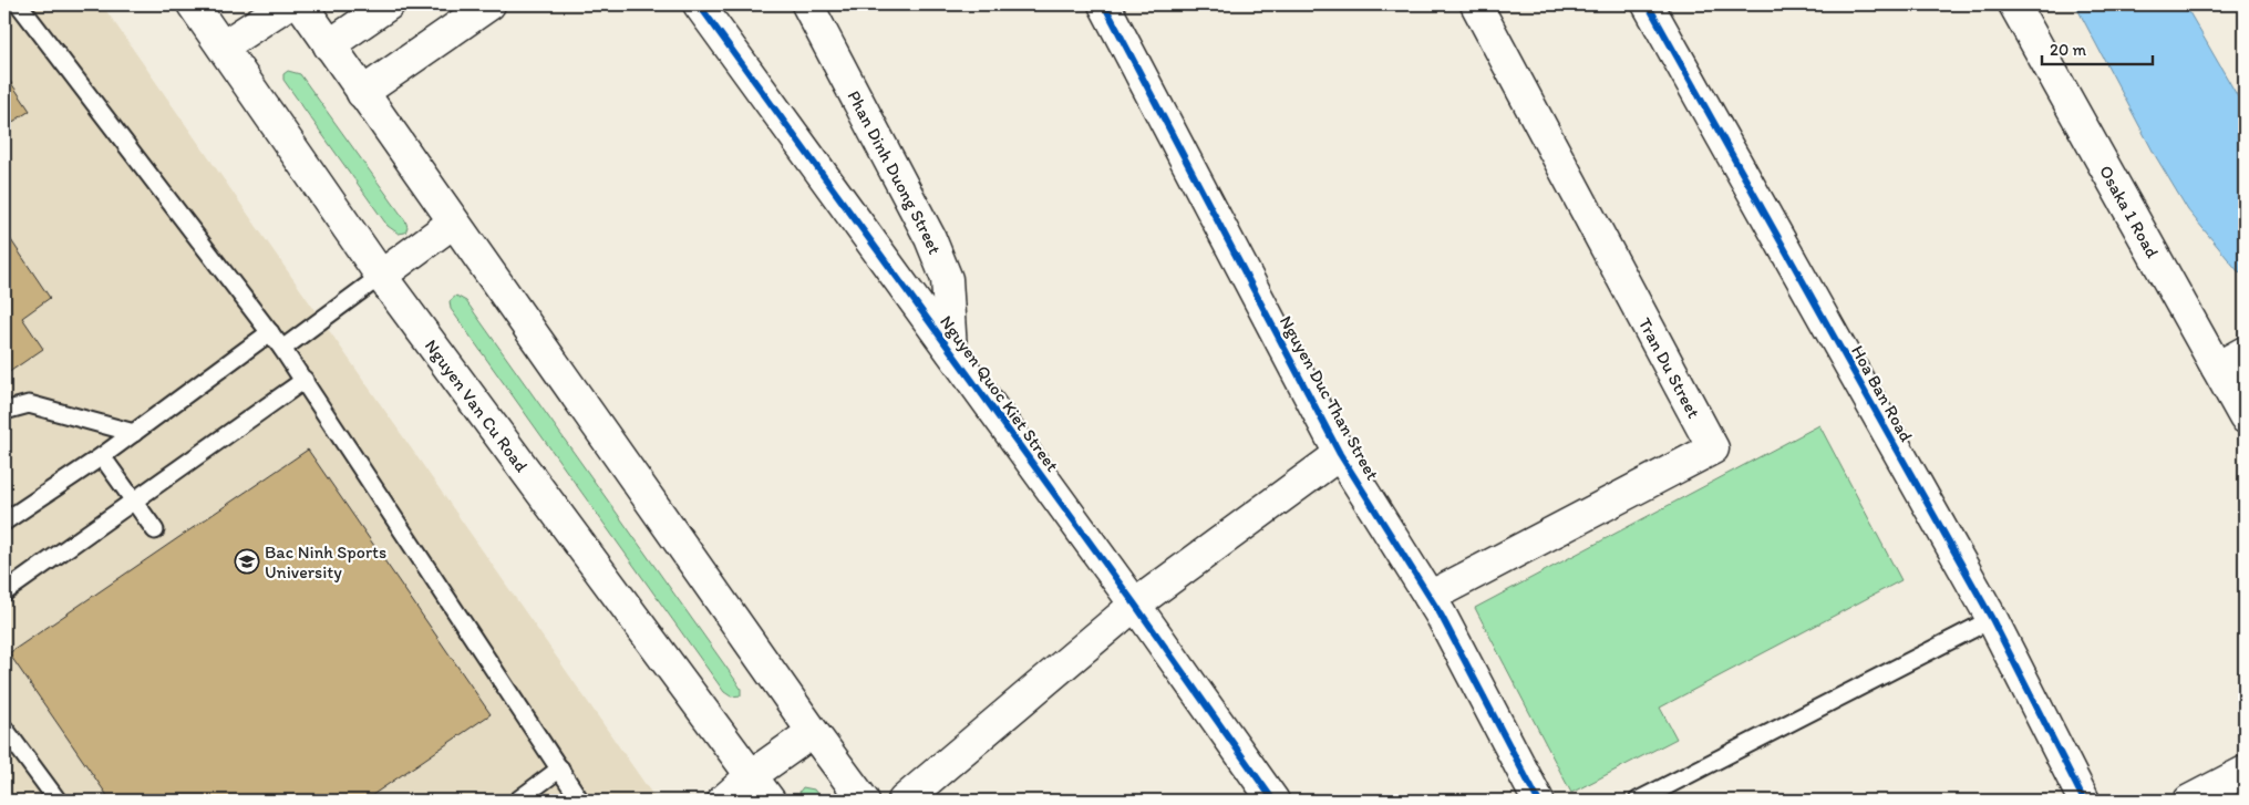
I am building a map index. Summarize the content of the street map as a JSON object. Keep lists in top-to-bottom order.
{
  "streets": {
    "street": [
      "Phan Dinh Duong Street",
      "Osaka 1 Road",
      "Tran Du Street",
      "Nguyen Quoc Kiet Street",
      "Hoa Ban Road",
      "Nguyen Duc Than Street",
      "Nguyen Van Cu Road"
    ]
  },
  "crossings": [
    ["Phan Dinh Duong Street", "Nguyen Quoc Kiet Street"],
    ["Tran Du Street", "Nguyen Duc Than Street"]
  ],
  "places": {
    "school or university": ["Bac Ninh Sports University"]
  },
  "scale_bar": "20 m"
}
